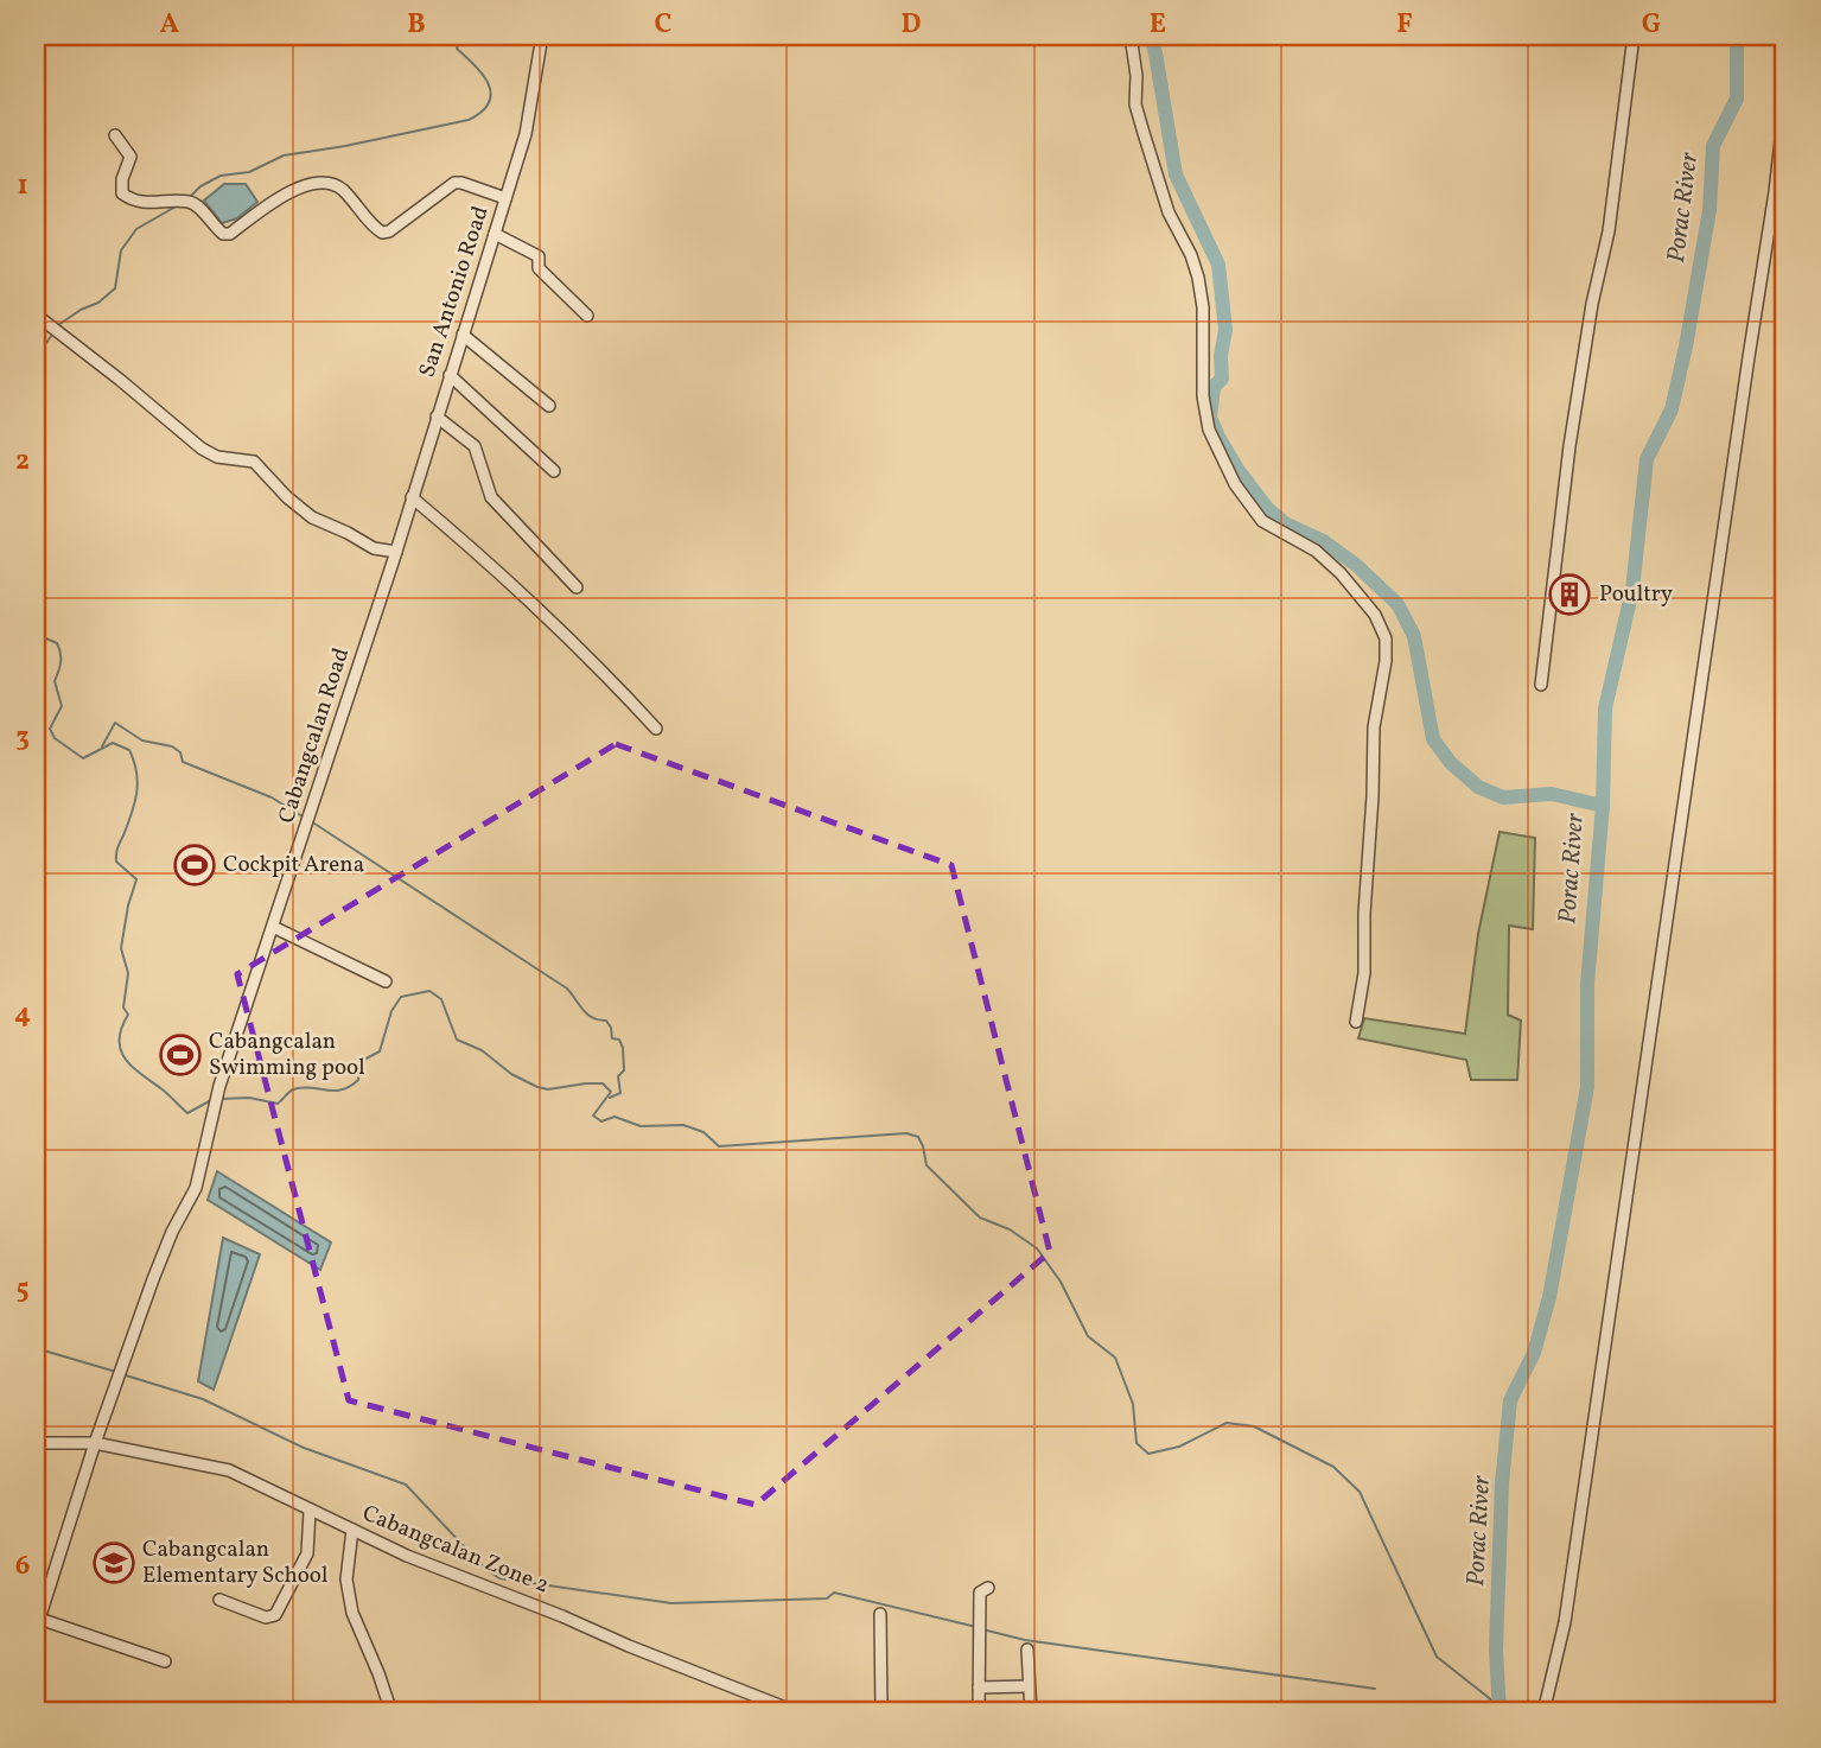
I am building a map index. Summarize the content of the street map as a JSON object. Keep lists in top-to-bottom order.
{
  "streets": {
    "street": ["San Antonio Road", "Cabangcalan Road", "Cabangcalan Zone 2"]
  },
  "crossings": [
    ["San Antonio Road", "Cabangcalan Road"],
    ["Cabangcalan Road", "Cabangcalan Zone 2"]
  ],
  "water": ["Porac River"],
  "places": {
    "building": ["Poultry"],
    "sports": ["Cockpit Arena", "Cabangcalan Swimming pool"],
    "school or university": ["Cabangcalan Elementary School"]
  },
  "grid": {
    "columns": [
      "A",
      "B",
      "C",
      "D",
      "E",
      "F",
      "G"
    ],
    "rows": [
      "1",
      "2",
      "3",
      "4",
      "5",
      "6"
    ]
  }
}
